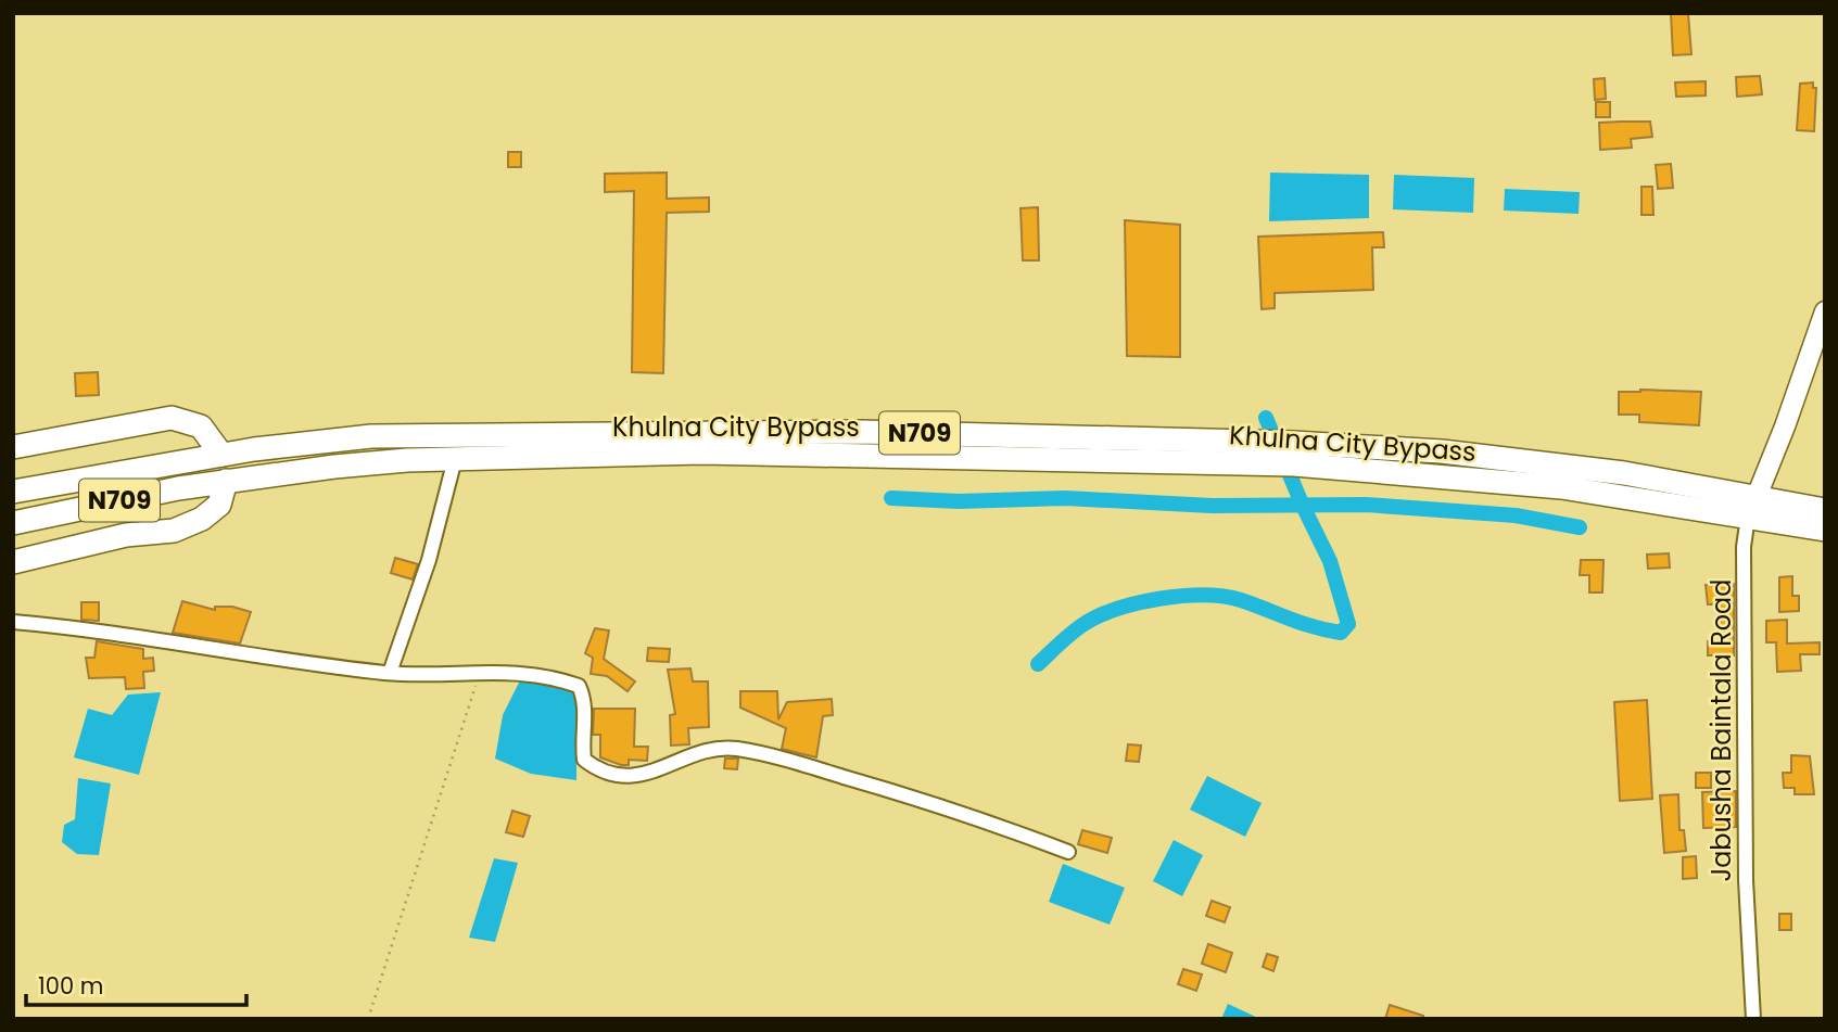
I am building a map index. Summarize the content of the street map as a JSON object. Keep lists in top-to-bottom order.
{
  "streets": {
    "highway": ["Khulna City Bypass", "N709"],
    "street": ["Jabusha Baintala Road"]
  },
  "crossings": [
    ["Khulna City Bypass", "Jabusha Baintala Road"]
  ],
  "scale_bar": "100 m"
}
